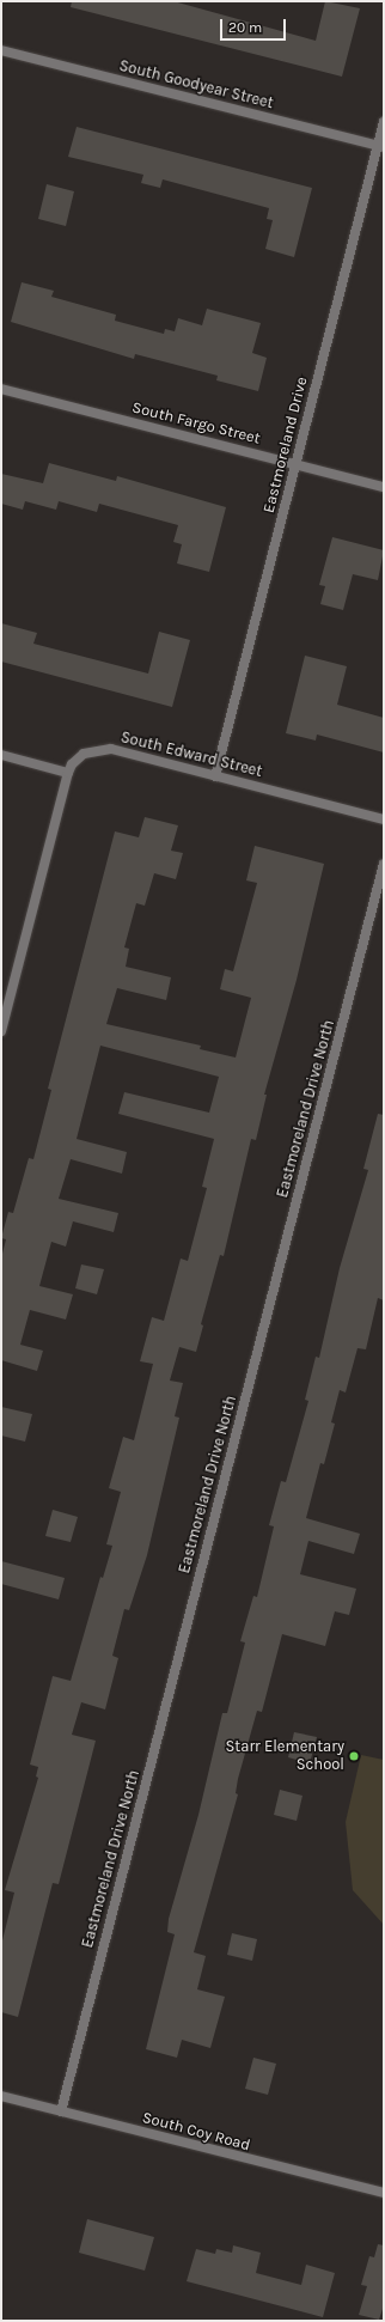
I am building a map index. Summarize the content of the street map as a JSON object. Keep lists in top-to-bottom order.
{
  "streets": {
    "street": [
      "South Goodyear Street",
      "South Fargo Street",
      "Eastmoreland Drive",
      "South Edward Street",
      "Eastmoreland Drive North",
      "South Coy Road"
    ]
  },
  "crossings": [
    ["South Goodyear Street", "Eastmoreland Drive"],
    ["South Fargo Street", "Eastmoreland Drive"],
    ["Eastmoreland Drive", "South Edward Street"],
    ["Eastmoreland Drive North", "South Coy Road"]
  ],
  "places": ["Starr Elementary School"],
  "scale_bar": "20 m"
}
